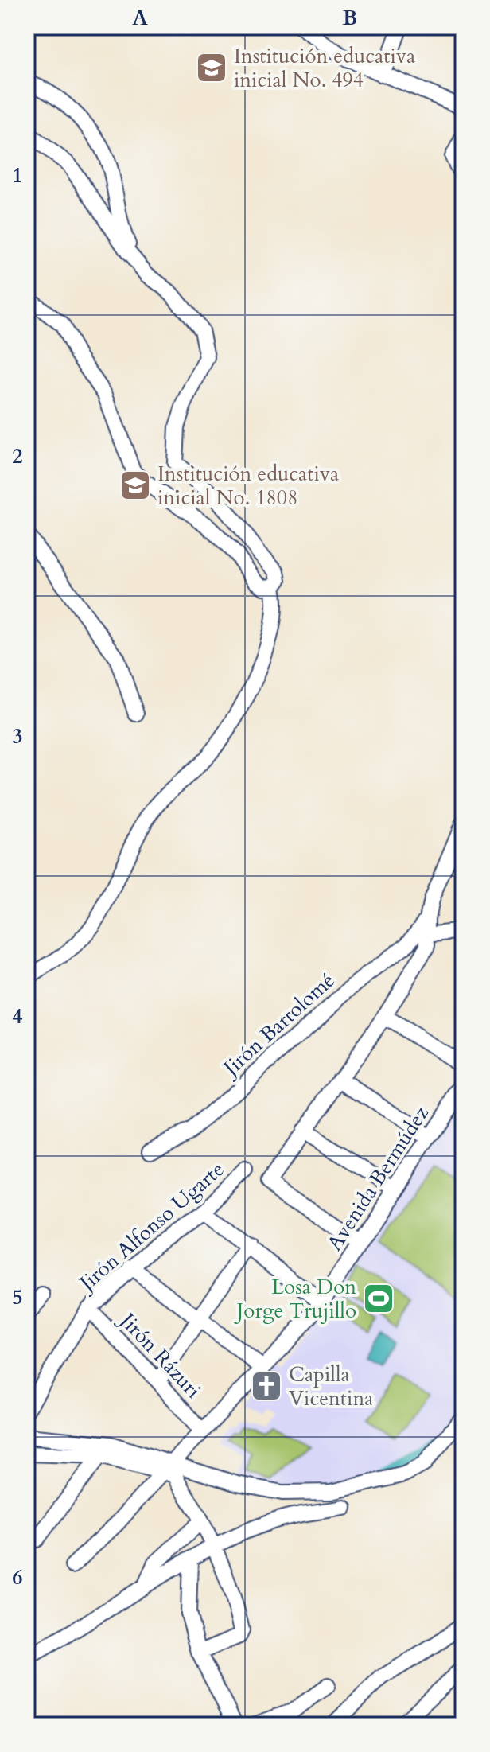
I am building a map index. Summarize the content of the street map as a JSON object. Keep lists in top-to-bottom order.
{
  "streets": {
    "street": [
      "Jirón Bartolomé",
      "Avenida Bermúdez",
      "Jirón Alfonso Ugarte",
      "Jirón Rázuri"
    ]
  },
  "crossings": [
    ["Avenida Bermúdez", "Jirón Rázuri"],
    ["Jirón Alfonso Ugarte", "Jirón Rázuri"]
  ],
  "places": {
    "school or university": ["Institución educativa inicial No. 494", "Institución educativa inicial No. 1808"],
    "sports": ["Losa Don Jorge Trujillo"],
    "church": ["Capilla Vicentina"]
  },
  "grid": {
    "columns": ["A", "B"],
    "rows": [
      "1",
      "2",
      "3",
      "4",
      "5",
      "6"
    ]
  }
}
